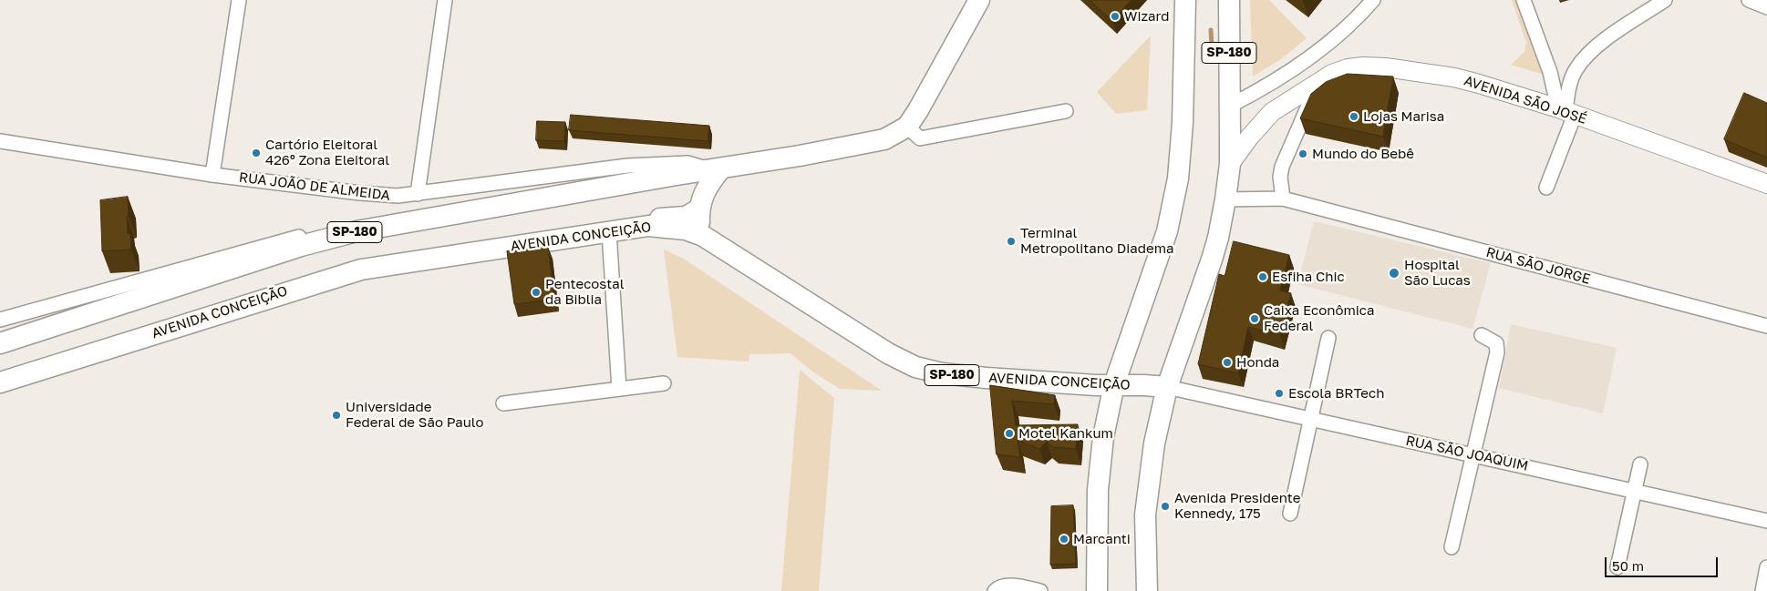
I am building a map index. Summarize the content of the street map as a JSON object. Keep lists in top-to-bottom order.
{
  "streets": {
    "main road": ["SP-180", "AVENIDA SÃO JOSÉ", "AVENIDA CONCEIÇÃO"],
    "street": ["RUA JOÃO DE ALMEIDA", "RUA SÃO JORGE", "RUA SÃO JOAQUIM"]
  },
  "crossings": [
    ["SP-180", "AVENIDA SÃO JOSÉ"],
    ["SP-180", "RUA JOÃO DE ALMEIDA"],
    ["SP-180", "AVENIDA CONCEIÇÃO"],
    ["SP-180", "RUA SÃO JORGE"],
    ["SP-180", "RUA SÃO JOAQUIM"],
    ["AVENIDA CONCEIÇÃO", "RUA SÃO JOAQUIM"]
  ],
  "places": [
    "Wizard",
    "Lojas Marisa",
    "Cartório Eleitoral 426º Zona Eleitoral",
    "Mundo do Bebê",
    "Terminal Metropolitano Diadema",
    "Hospital São Lucas",
    "Esfiha Chic",
    "Pentecostal da Biblia",
    "Caixa Econômica Federal",
    "Honda",
    "Escola BRTech",
    "Universidade Federal de São Paulo",
    "Motel Kankum",
    "Avenida Presidente Kennedy, 175",
    "Marcanti"
  ],
  "scale_bar": "50 m"
}
